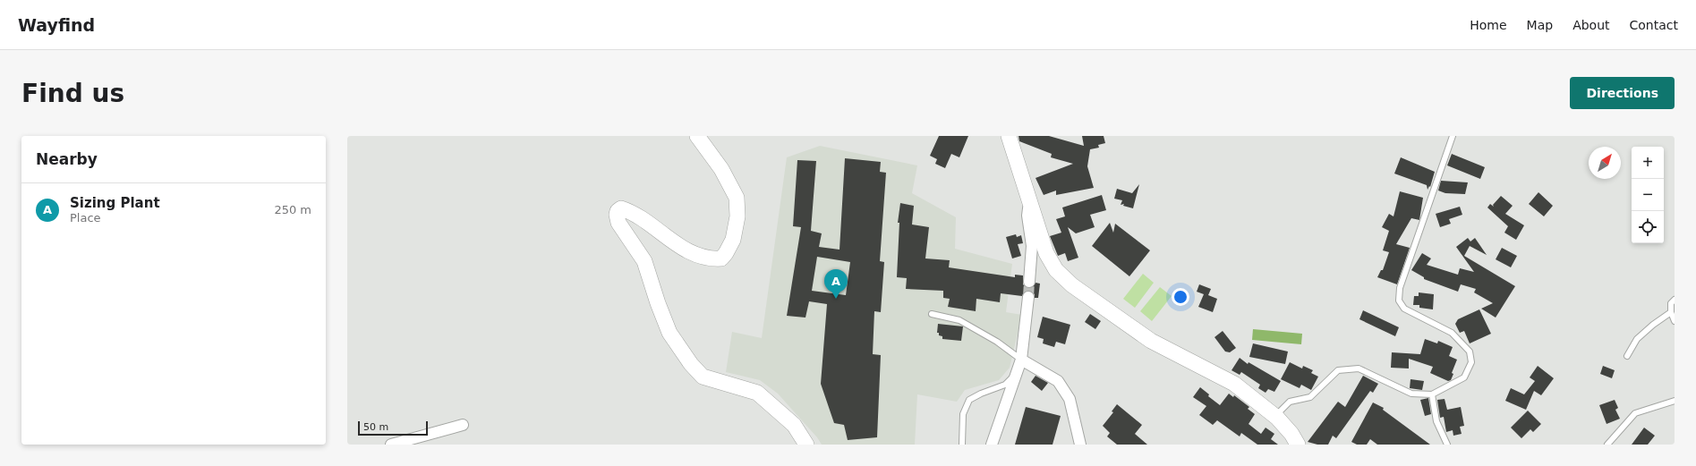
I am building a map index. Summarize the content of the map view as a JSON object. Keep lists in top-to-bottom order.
{
  "scale_bar": "50 m",
  "north": "top right",
  "page": {
    "header": "Wayfind",
    "nav": [
      "Home",
      "Map",
      "About",
      "Contact"
    ],
    "buttons": "Directions",
    "title": "Find us",
    "heading": "Nearby",
    "map_buttons": ["+", "−"],
    "list": [
      {
        "mark": "A",
        "name": "Sizing Plant",
        "note": "Place",
        "value": "250 m"
      }
    ],
    "pins": "A",
    "scale": "50 m"
  }
}
